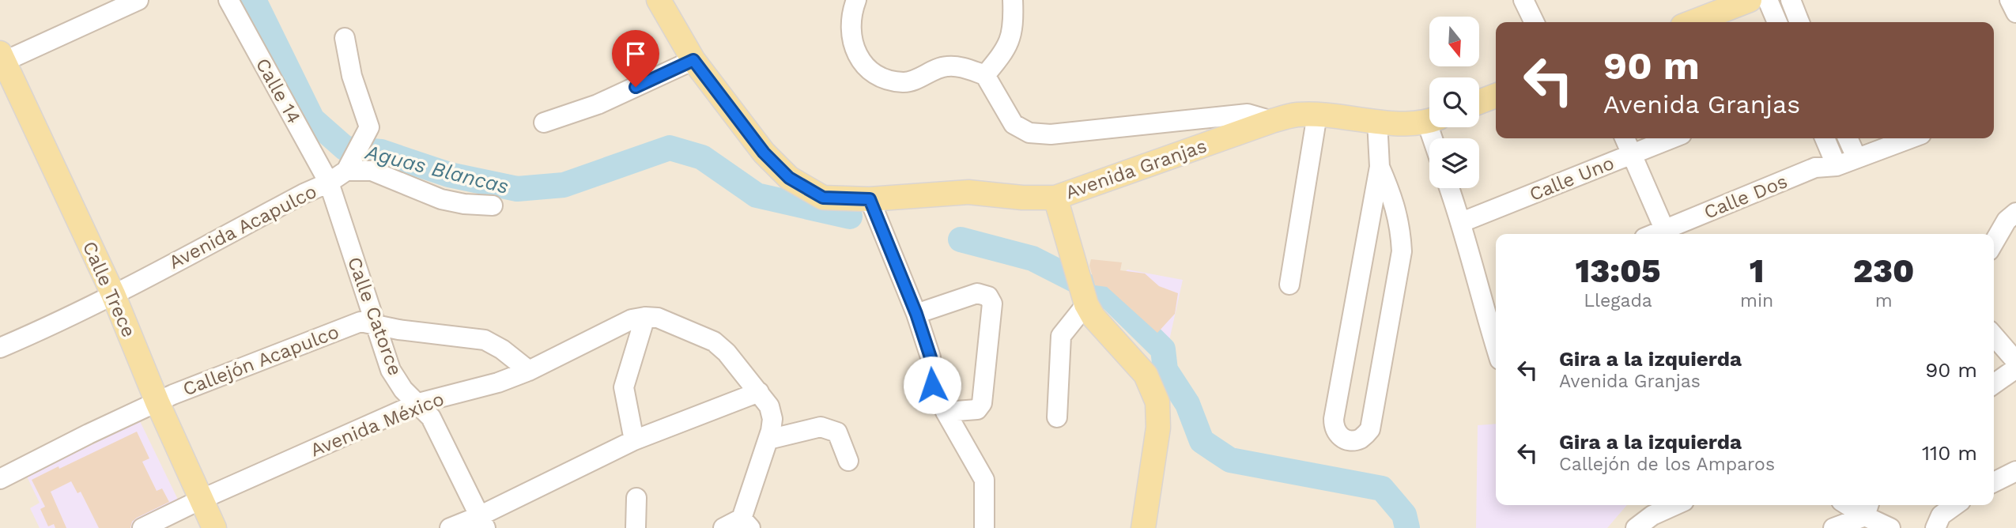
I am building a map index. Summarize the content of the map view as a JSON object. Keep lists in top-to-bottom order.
{
  "streets": {
    "main road": ["Avenida Granjas", "Calle Trece"],
    "street": [
      "Calle 14",
      "Calle Uno",
      "Calle Dos",
      "Avenida Acapulco",
      "Calle Catorce",
      "Callejón Acapulco",
      "Avenida México"
    ]
  },
  "crossings": [
    ["Calle 14", "Avenida Acapulco"],
    ["Calle 14", "Calle Catorce"],
    ["Avenida Acapulco", "Calle Trece"],
    ["Avenida Acapulco", "Calle Catorce"],
    ["Calle Trece", "Callejón Acapulco"],
    ["Calle Trece", "Avenida México"],
    ["Calle Catorce", "Callejón Acapulco"],
    ["Calle Catorce", "Avenida México"],
    ["Callejón Acapulco", "Avenida México"]
  ],
  "water": ["Aguas Blancas"],
  "north": "bottom",
  "page": {
    "turn": ["90 m", "Avenida Granjas"],
    "eta": [
      "13:05",
      "Llegada",
      "1",
      "min",
      "230",
      "m"
    ],
    "list": [
      {
        "name": "Gira a la izquierda",
        "note": "Avenida Granjas",
        "value": "90 m"
      },
      {
        "name": "Gira a la izquierda",
        "note": "Callejón de los Amparos",
        "value": "110 m"
      }
    ]
  }
}
